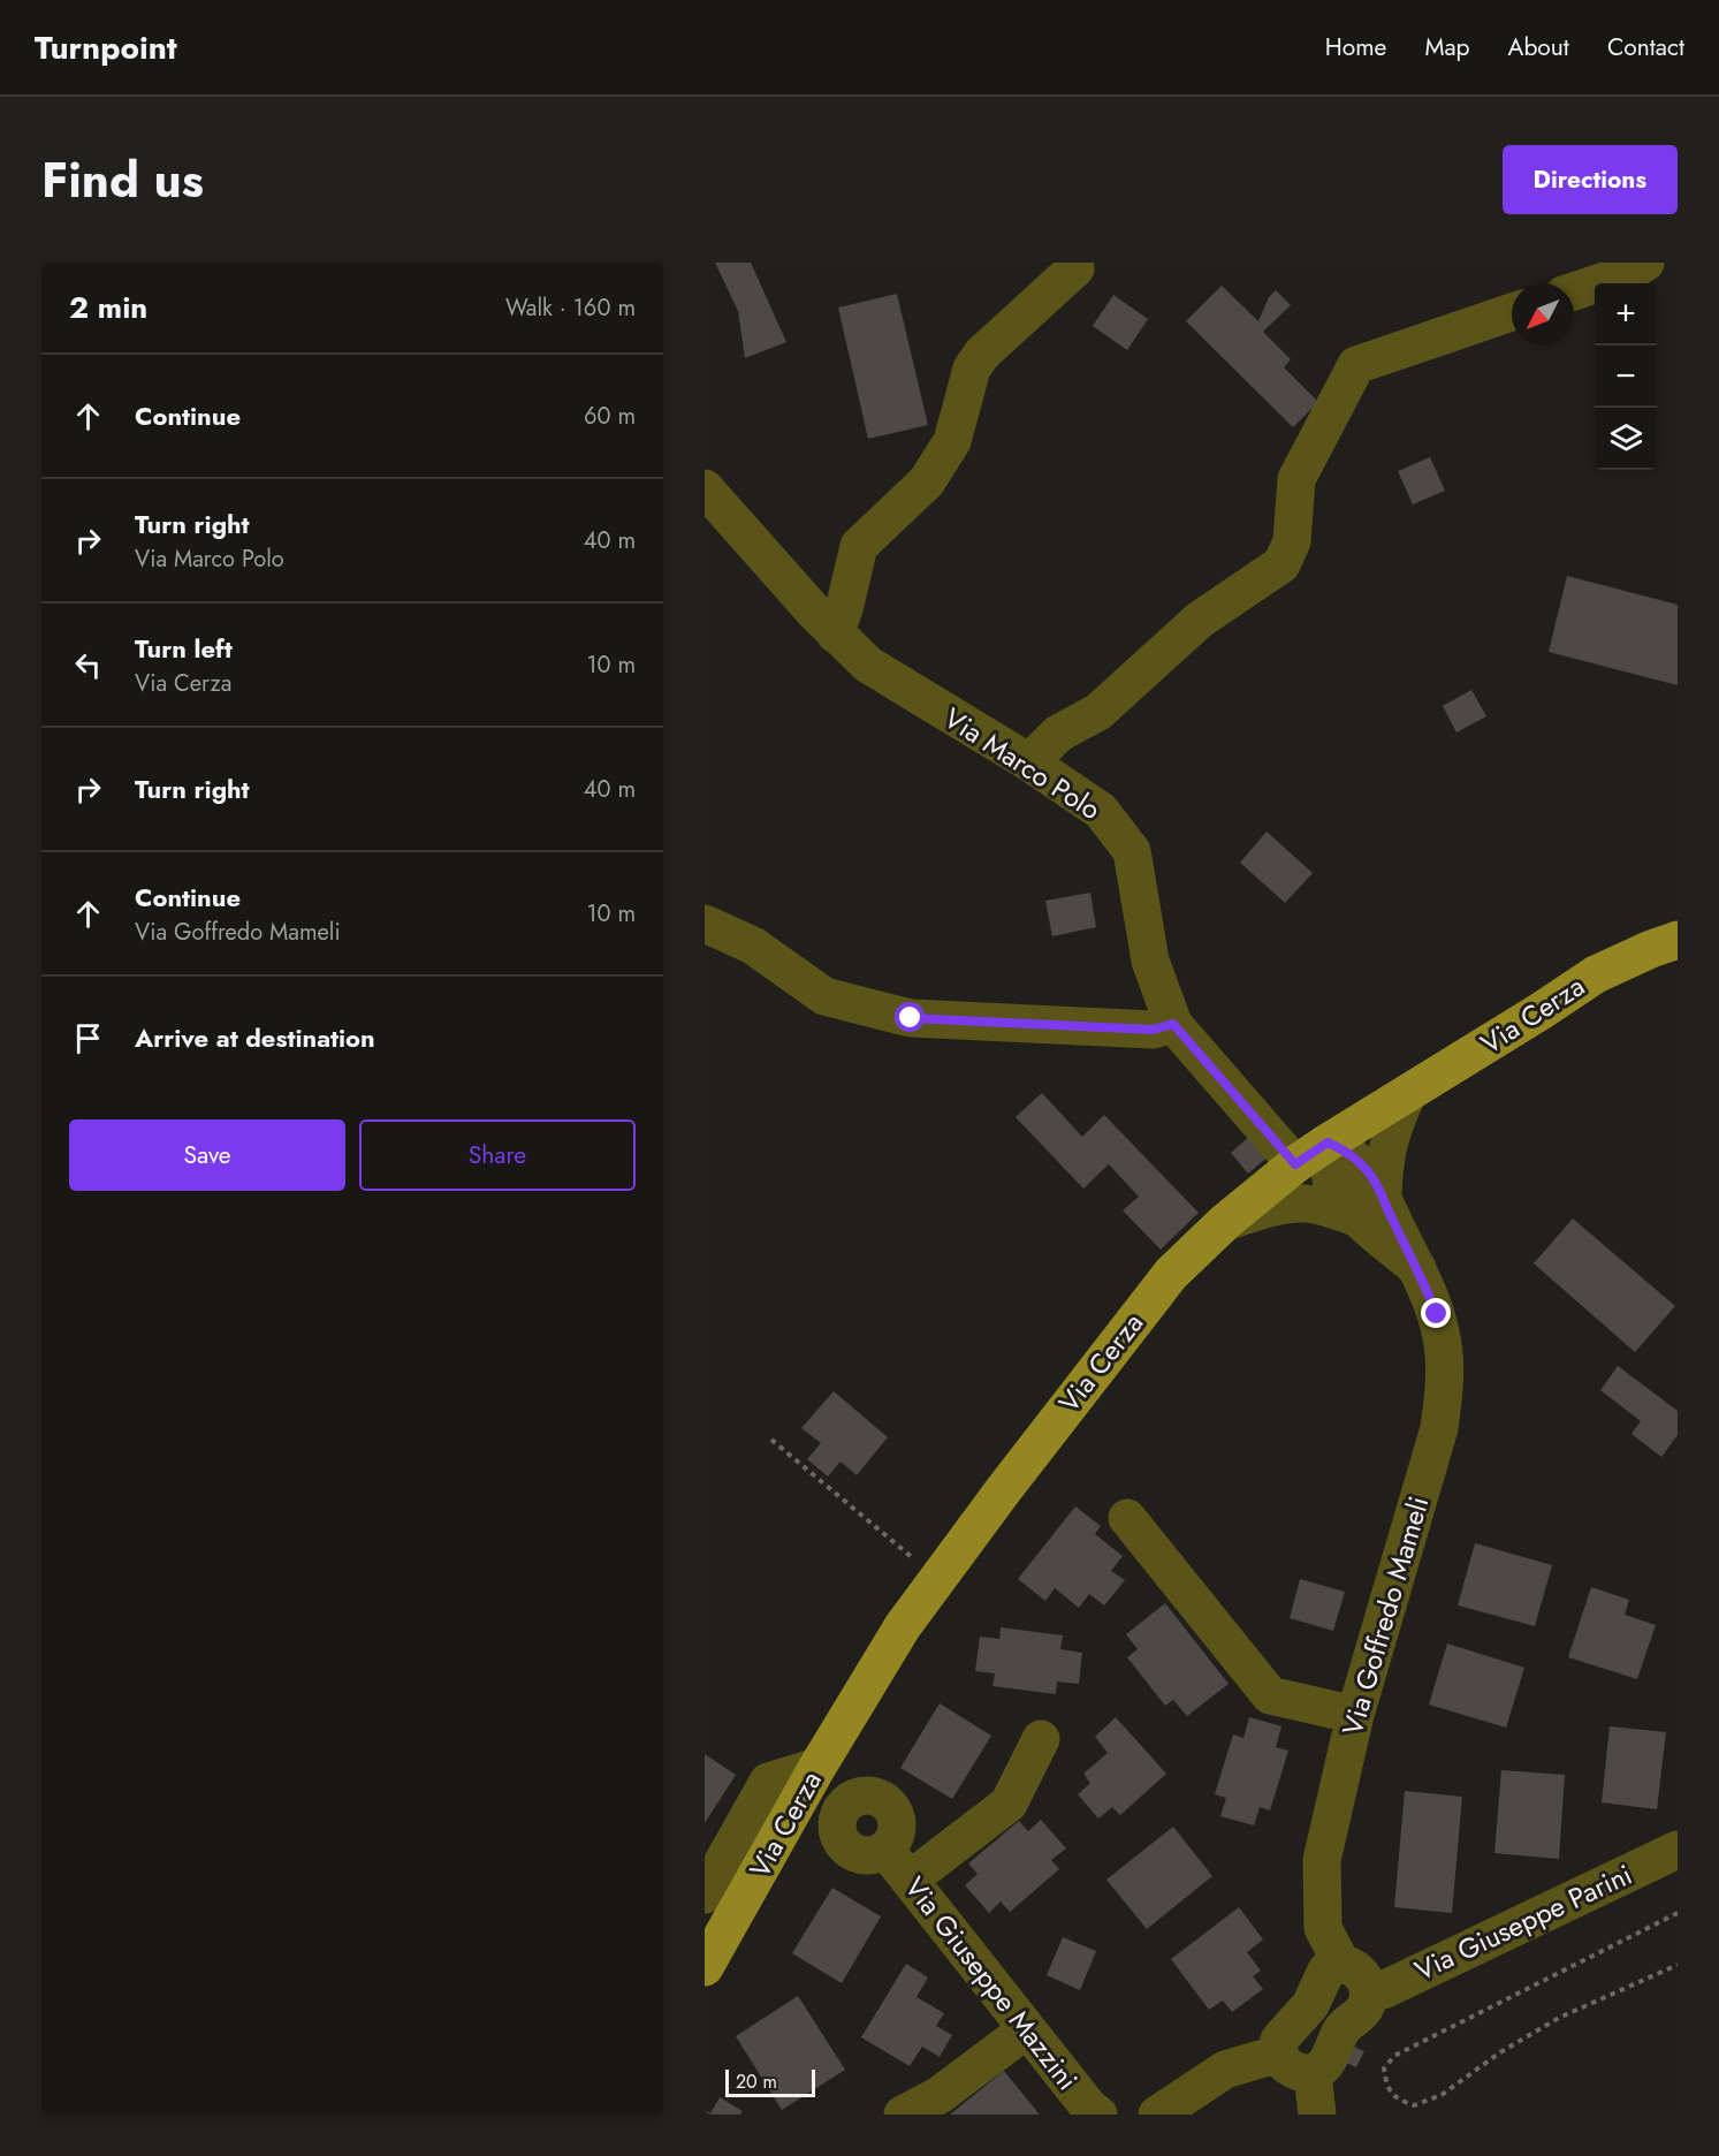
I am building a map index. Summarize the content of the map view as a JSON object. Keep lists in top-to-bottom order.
{
  "streets": {
    "main road": ["Via Cerza"],
    "street": [
      "Via Marco Polo",
      "Via Goffredo Mameli",
      "Via Giuseppe Parini",
      "Via Giuseppe Mazzini"
    ]
  },
  "crossings": [
    ["Via Marco Polo", "Via Cerza"]
  ],
  "scale_bar": "20 m",
  "north": "bottom left",
  "page": {
    "header": "Turnpoint",
    "nav": [
      "Home",
      "Map",
      "About",
      "Contact"
    ],
    "title": "Find us",
    "buttons": [
      "Directions",
      ["Save", "Share"]
    ],
    "heading": ["2 min", "Walk · 160 m"],
    "map_buttons": ["+", "−"],
    "list": [
      ["Continue", "60 m"],
      ["Turn right", "Via Marco Polo", "40 m"],
      ["Turn left", "Via Cerza", "10 m"],
      ["Turn right", "40 m"],
      ["Continue", "Via Goffredo Mameli", "10 m"],
      "Arrive at destination"
    ],
    "scale": "20 m"
  }
}
